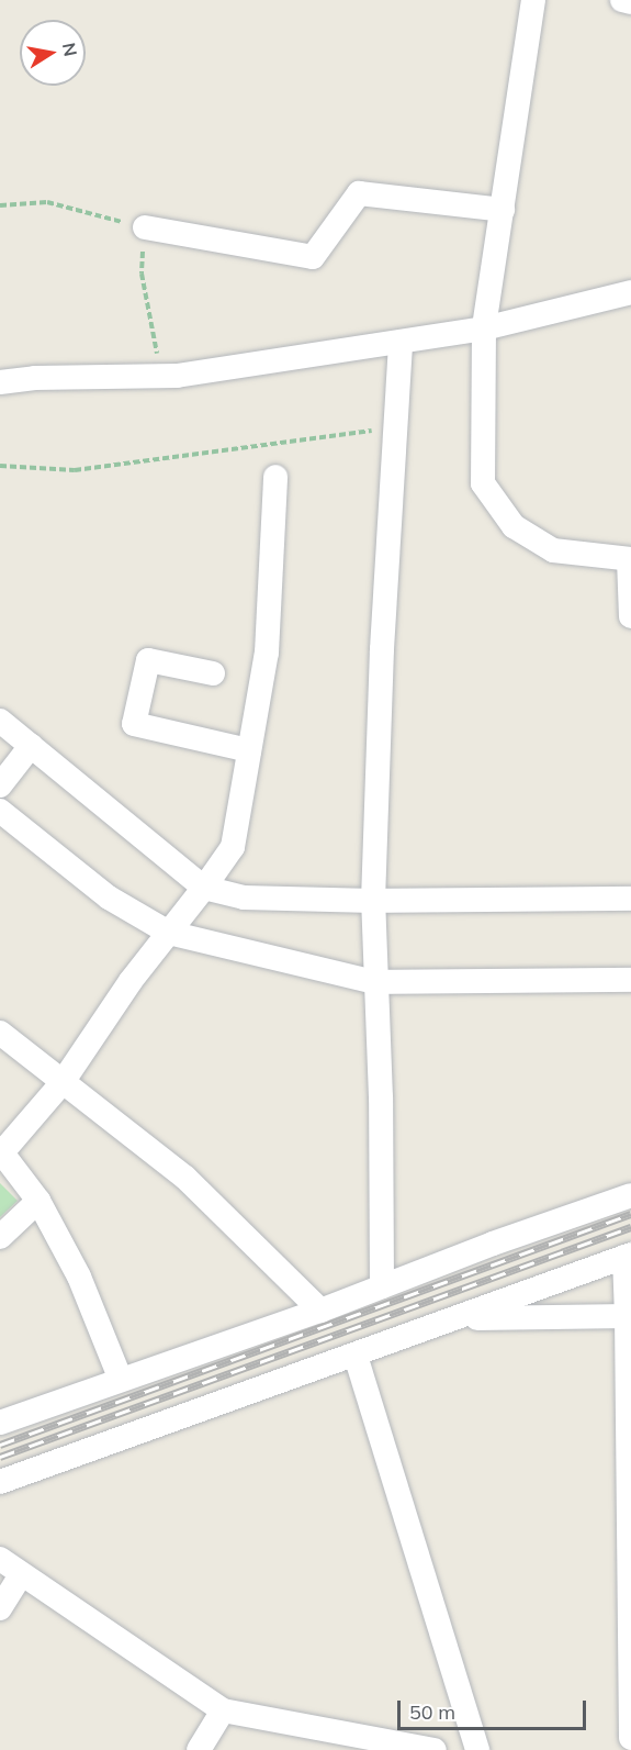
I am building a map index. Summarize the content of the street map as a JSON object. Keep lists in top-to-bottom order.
{
  "scale_bar": "50 m",
  "north": "right"
}
